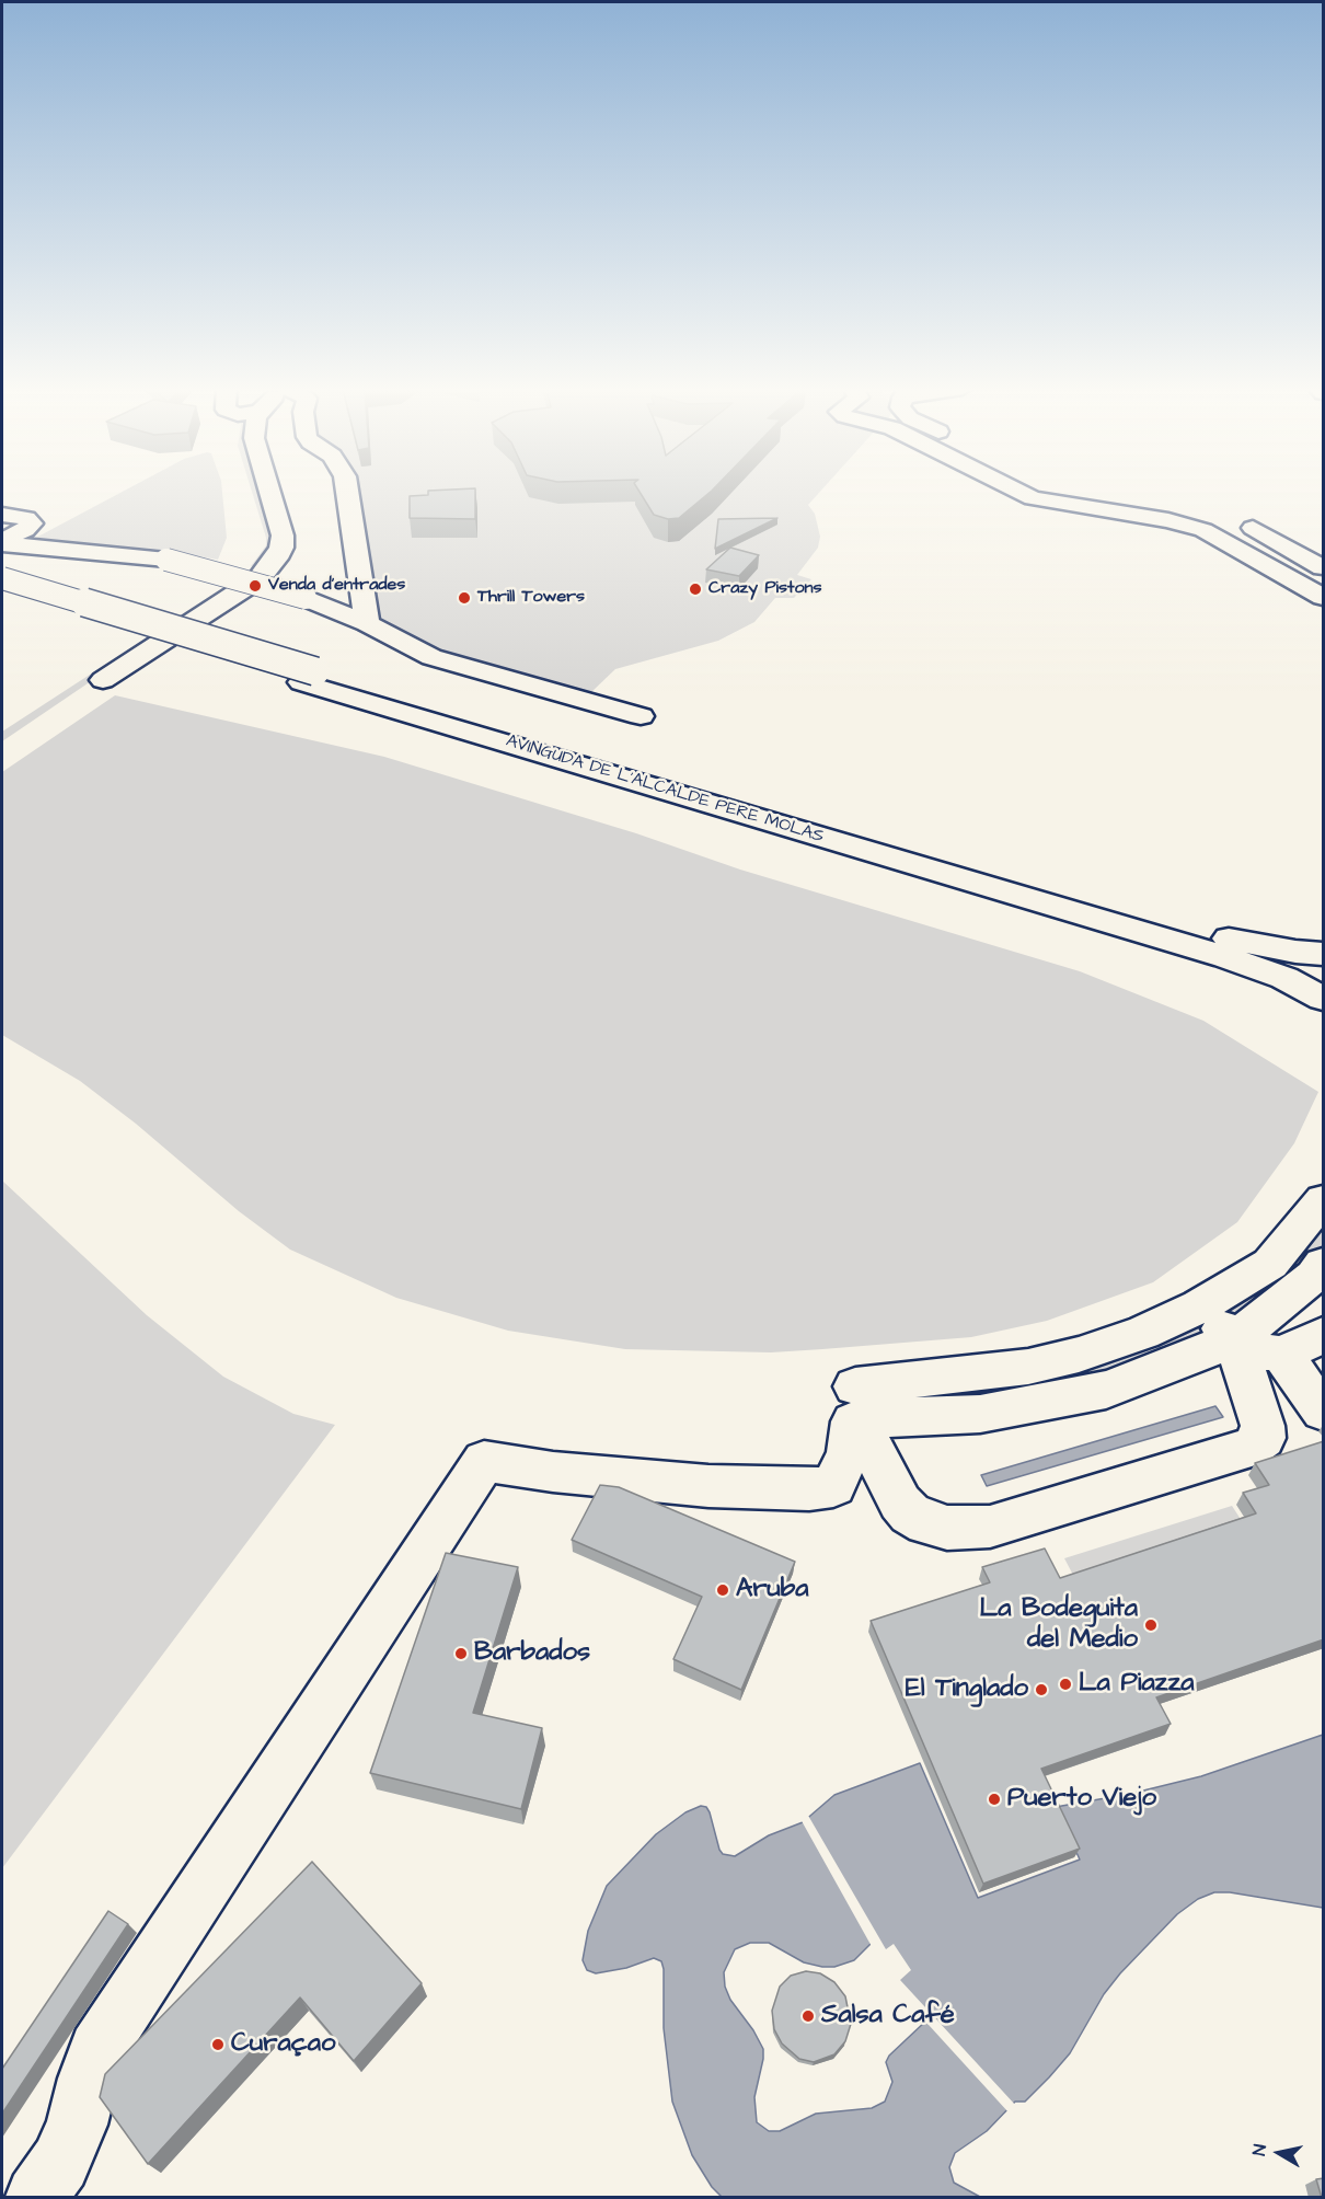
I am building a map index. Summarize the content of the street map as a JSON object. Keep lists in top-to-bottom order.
{
  "streets": {
    "street": ["AVINGUDA DE L'ALCALDE PERE MOLAS"]
  },
  "places": [
    "Venda d'entrades",
    "Crazy Pistons",
    "Thrill Towers",
    "Aruba",
    "La Bodeguita del Medio",
    "Barbados",
    "La Piazza",
    "El Tinglado",
    "Puerto Viejo",
    "Salsa Café",
    "Curaçao"
  ],
  "north": "left"
}
